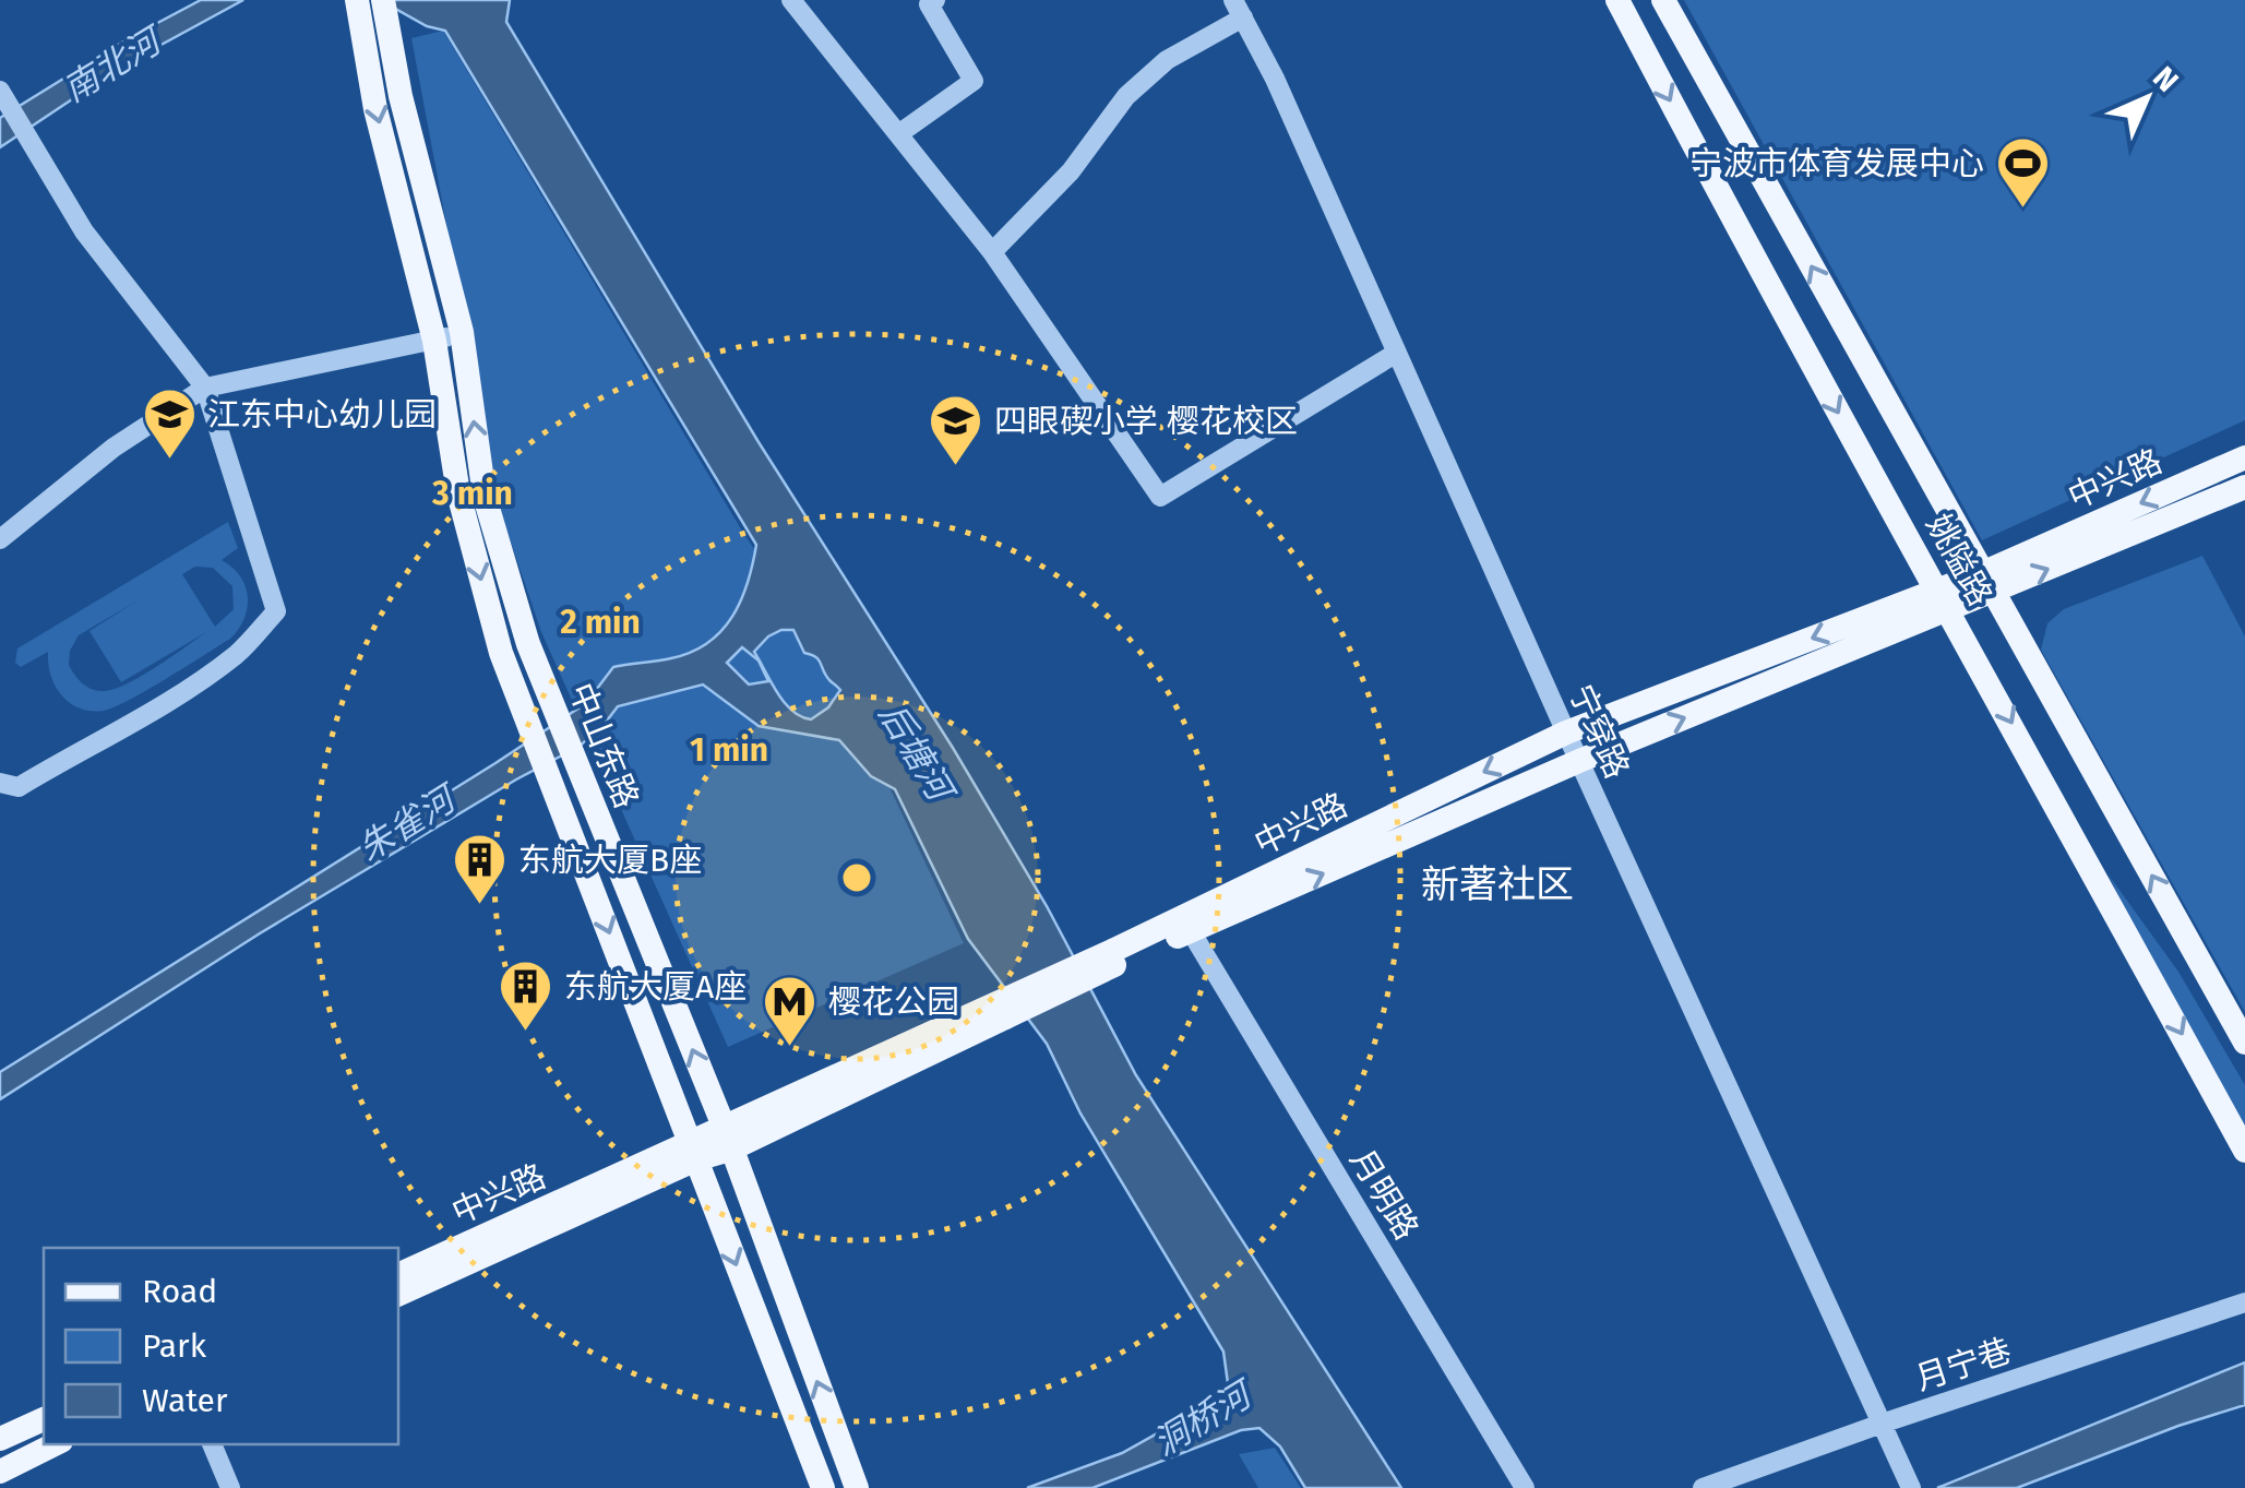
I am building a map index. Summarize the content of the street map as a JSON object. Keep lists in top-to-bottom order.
{
  "streets": {
    "main road": ["中兴路", "姚隘路", "中山东路"],
    "street": ["宁穿路", "月明路", "月宁巷"]
  },
  "crossings": [
    ["中兴路", "姚隘路"],
    ["中兴路", "宁穿路"],
    ["中兴路", "中山东路"],
    ["中兴路", "月明路"],
    ["宁穿路", "月宁巷"]
  ],
  "districts": ["新著社区"],
  "water": [
    "南北河",
    "后塘河",
    "朱雀河",
    "洞桥河"
  ],
  "places": {
    "sports": ["宁波市体育发展中心"],
    "school or university": ["江东中心幼儿园", "四眼碶小学 樱花校区"],
    "building": ["东航大厦B座", "东航大厦A座"],
    "metro station": ["樱花公园"]
  },
  "legend": ["Road", "Park", "Water"],
  "north": "top right",
  "rings": ["3 min", "2 min", "1 min"]
}
